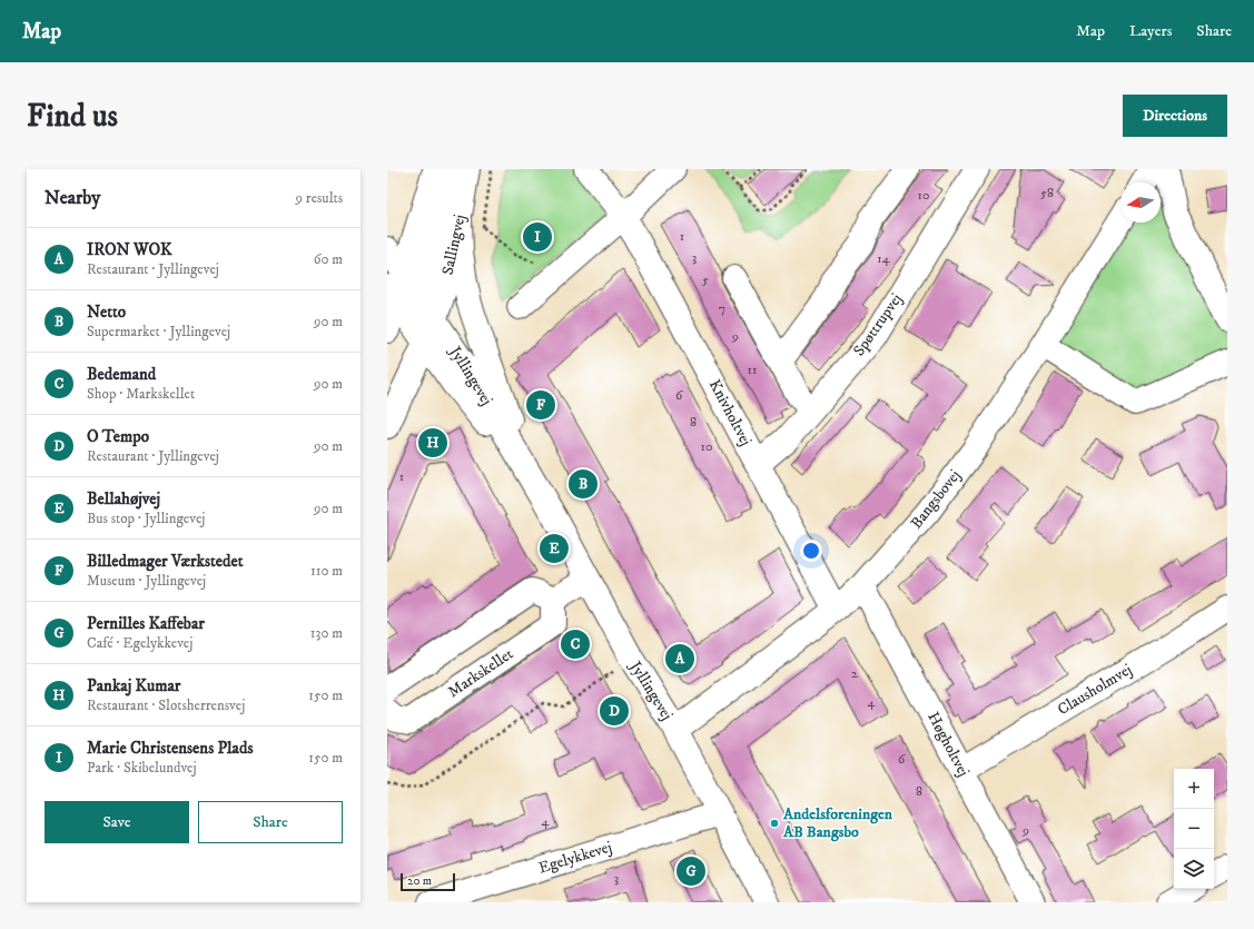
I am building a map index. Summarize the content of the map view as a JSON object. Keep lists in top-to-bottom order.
{
  "streets": {
    "street": [
      "Sallingvej",
      "Spøttrupvej",
      "Jyllingevej",
      "Knivholtvej",
      "Bangsbovej",
      "Markskellet",
      "Clausholmvej",
      "Høgholtvej",
      "Egelykkevej"
    ]
  },
  "crossings": [
    ["Sallingvej", "Jyllingevej"],
    ["Spøttrupvej", "Knivholtvej"],
    ["Jyllingevej", "Bangsbovej"],
    ["Jyllingevej", "Egelykkevej"],
    ["Knivholtvej", "Bangsbovej"],
    ["Bangsbovej", "Høgholtvej"],
    ["Clausholmvej", "Høgholtvej"]
  ],
  "places": ["Andelsforeningen AB Bangsbo"],
  "house_numbers": [
    "58",
    "10",
    "1",
    "3",
    "14",
    "5",
    "7",
    "9",
    "11",
    "6",
    "8",
    "10",
    "1",
    "2",
    "4",
    "6",
    "8",
    "4",
    "9",
    "3"
  ],
  "scale_bar": "20 m",
  "north": "left",
  "page": {
    "header": "Map",
    "nav": ["Map", "Layers", "Share"],
    "buttons": [
      "Directions",
      ["Save", "Share"]
    ],
    "title": "Find us",
    "heading": ["Nearby", "9 results"],
    "pins": [
      "I",
      "F",
      "H",
      "B",
      "E",
      "C",
      "A",
      "D",
      "G"
    ],
    "list": [
      {
        "mark": "A",
        "name": "IRON WOK",
        "note": "Restaurant · Jyllingevej",
        "value": "60 m"
      },
      {
        "mark": "B",
        "name": "Netto",
        "note": "Supermarket · Jyllingevej",
        "value": "90 m"
      },
      {
        "mark": "C",
        "name": "Bedemand",
        "note": "Shop · Markskellet",
        "value": "90 m"
      },
      {
        "mark": "D",
        "name": "O Tempo",
        "note": "Restaurant · Jyllingevej",
        "value": "90 m"
      },
      {
        "mark": "E",
        "name": "Bellahøjvej",
        "note": "Bus stop · Jyllingevej",
        "value": "90 m"
      },
      {
        "mark": "F",
        "name": "Billedmager Værkstedet",
        "note": "Museum · Jyllingevej",
        "value": "110 m"
      },
      {
        "mark": "G",
        "name": "Pernilles Kaffebar",
        "note": "Café · Egelykkevej",
        "value": "130 m"
      },
      {
        "mark": "H",
        "name": "Pankaj Kumar",
        "note": "Restaurant · Slotsherrensvej",
        "value": "150 m"
      },
      {
        "mark": "I",
        "name": "Marie Christensens Plads",
        "note": "Park · Skibelundvej",
        "value": "150 m"
      }
    ],
    "map_buttons": ["+", "−"],
    "scale": "20 m"
  }
}
